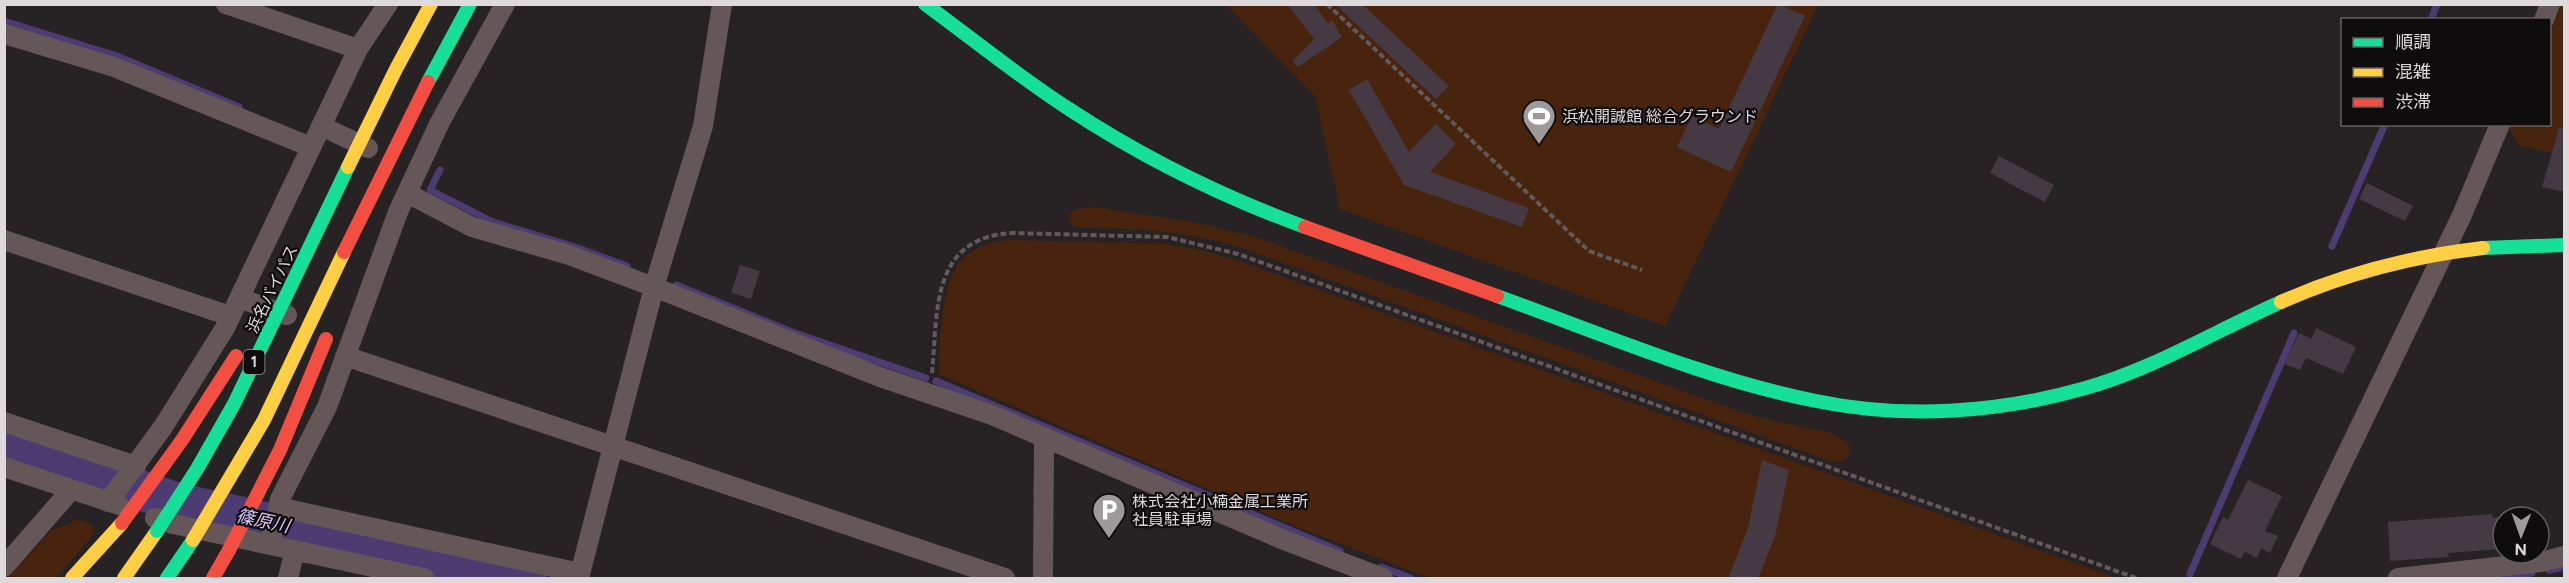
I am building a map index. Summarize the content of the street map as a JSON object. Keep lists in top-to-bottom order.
{
  "streets": {
    "main road": ["浜名バイパス", "1"]
  },
  "water": ["篠原川"],
  "places": {
    "sports": ["浜松開誠館 総合グラウンド"],
    "parking": ["株式会社小楠金属工業所 社員駐車場"]
  },
  "legend": ["順調", "混雑", "渋滞"],
  "north": "bottom"
}
